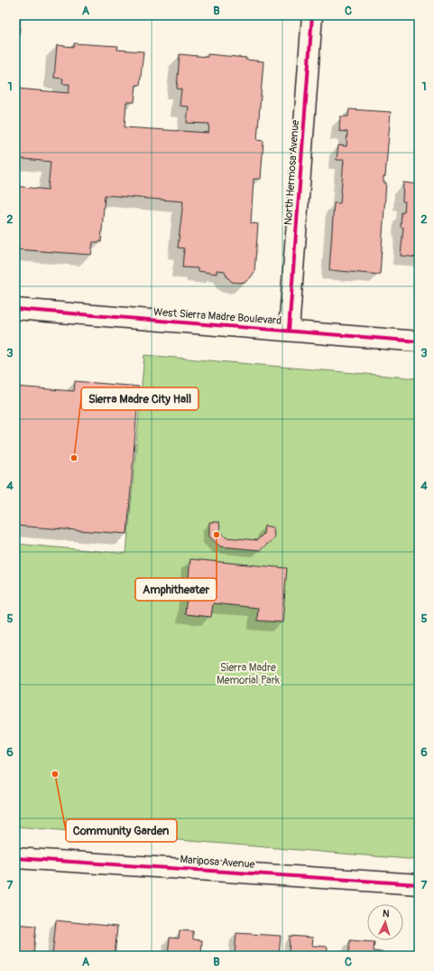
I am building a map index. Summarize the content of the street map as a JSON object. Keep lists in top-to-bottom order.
{
  "streets": {
    "street": ["North Hermosa Avenue", "West Sierra Madre Boulevard", "Mariposa Avenue"]
  },
  "crossings": [
    ["North Hermosa Avenue", "West Sierra Madre Boulevard"]
  ],
  "parks": ["Sierra Madre Memorial Park"],
  "places": ["Sierra Madre City Hall", "Amphitheater", "Community Garden"],
  "north": "top",
  "grid": {
    "columns": ["A", "B", "C"],
    "rows": [
      "1",
      "2",
      "3",
      "4",
      "5",
      "6",
      "7"
    ]
  }
}
